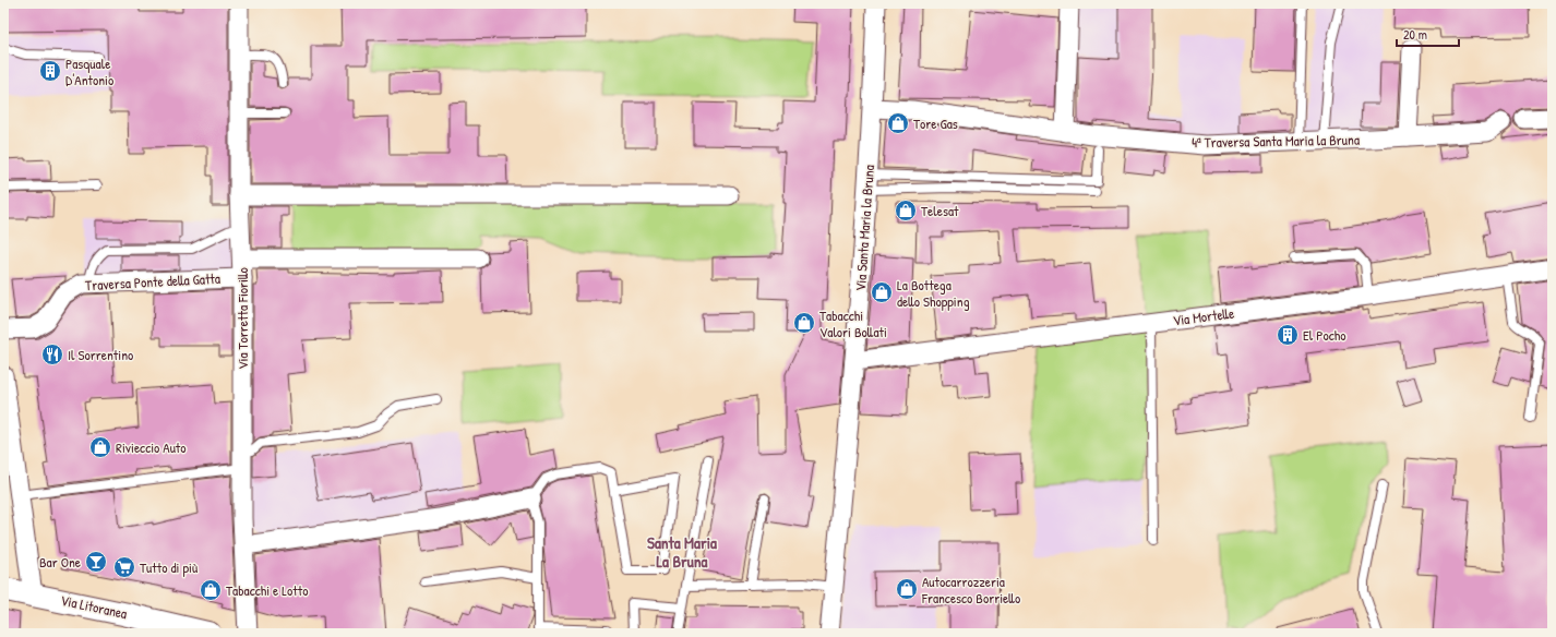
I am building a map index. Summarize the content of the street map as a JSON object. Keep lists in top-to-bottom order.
{
  "streets": {
    "street": [
      "4ª Traversa Santa Maria la Bruna",
      "Via Santa Maria la Bruna",
      "Traversa Ponte della Gatta",
      "Via Mortelle",
      "Via Torretta Fiorillo",
      "Via Litoranea"
    ]
  },
  "crossings": [
    ["4ª Traversa Santa Maria la Bruna", "Via Santa Maria la Bruna"],
    ["Via Santa Maria la Bruna", "Via Mortelle"],
    ["Traversa Ponte della Gatta", "Via Torretta Fiorillo"]
  ],
  "districts": ["Santa Maria La Bruna"],
  "places": {
    "building": ["Pasquale D'Antonio", "El Pocho"],
    "shop": [
      "Tore Gas",
      "Telesat",
      "La Bottega dello Shopping",
      "Tabacchi Valori Bollati",
      "Rivieccio Auto",
      "Autocarrozzeria Francesco Borriello",
      "Tabacchi e Lotto"
    ],
    "restaurant": ["Il Sorrentino"],
    "bar": ["Bar One"],
    "supermarket": ["Tutto di più"]
  },
  "scale_bar": "20 m"
}
